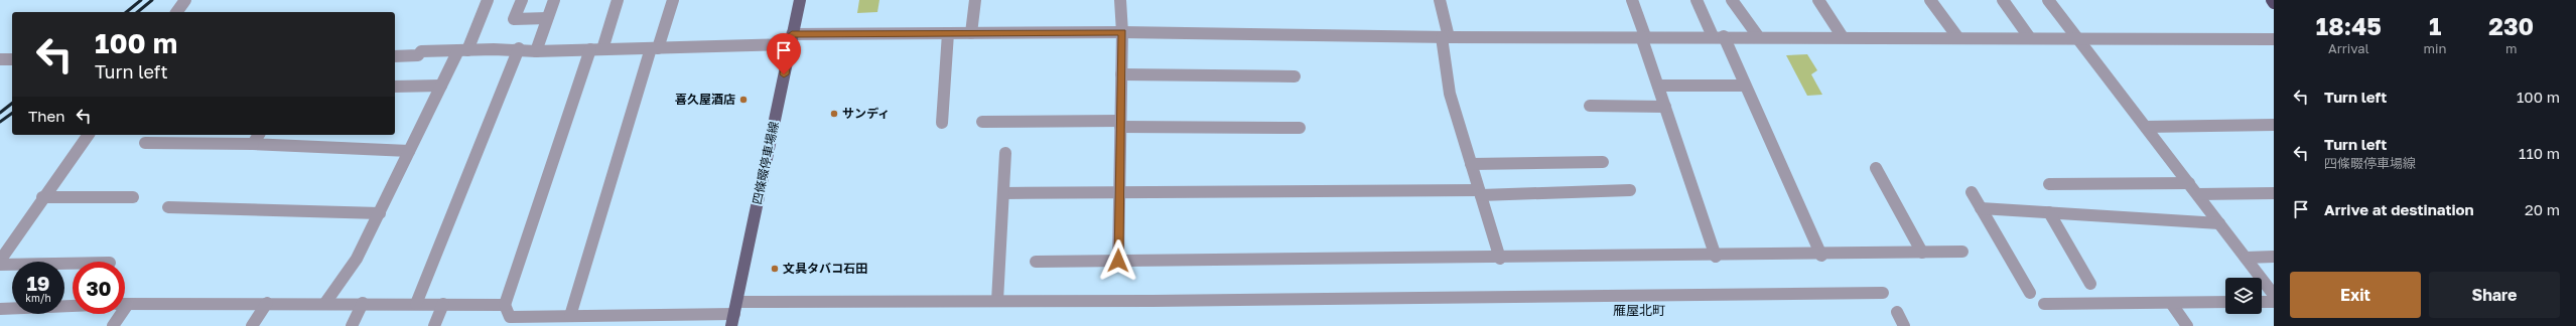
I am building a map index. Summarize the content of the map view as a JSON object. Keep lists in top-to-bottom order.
{
  "streets": {
    "main road": ["四條畷停車場線"]
  },
  "districts": ["雁屋北町"],
  "places": ["喜久屋酒店", "サンディ", "文具タバコ石田"],
  "page": {
    "eta": [
      "18:45",
      "Arrival",
      "1",
      "min",
      "230",
      "m"
    ],
    "turn": ["100 m", "Turn left"],
    "list": [
      {
        "name": "Turn left",
        "value": "100 m"
      },
      {
        "name": "Turn left",
        "note": "四條畷停車場線",
        "value": "110 m"
      },
      {
        "name": "Arrive at destination",
        "value": "20 m"
      }
    ],
    "then": "Then",
    "speed": "19 km/h",
    "limit": "30",
    "buttons": ["Exit", "Share"]
  }
}
